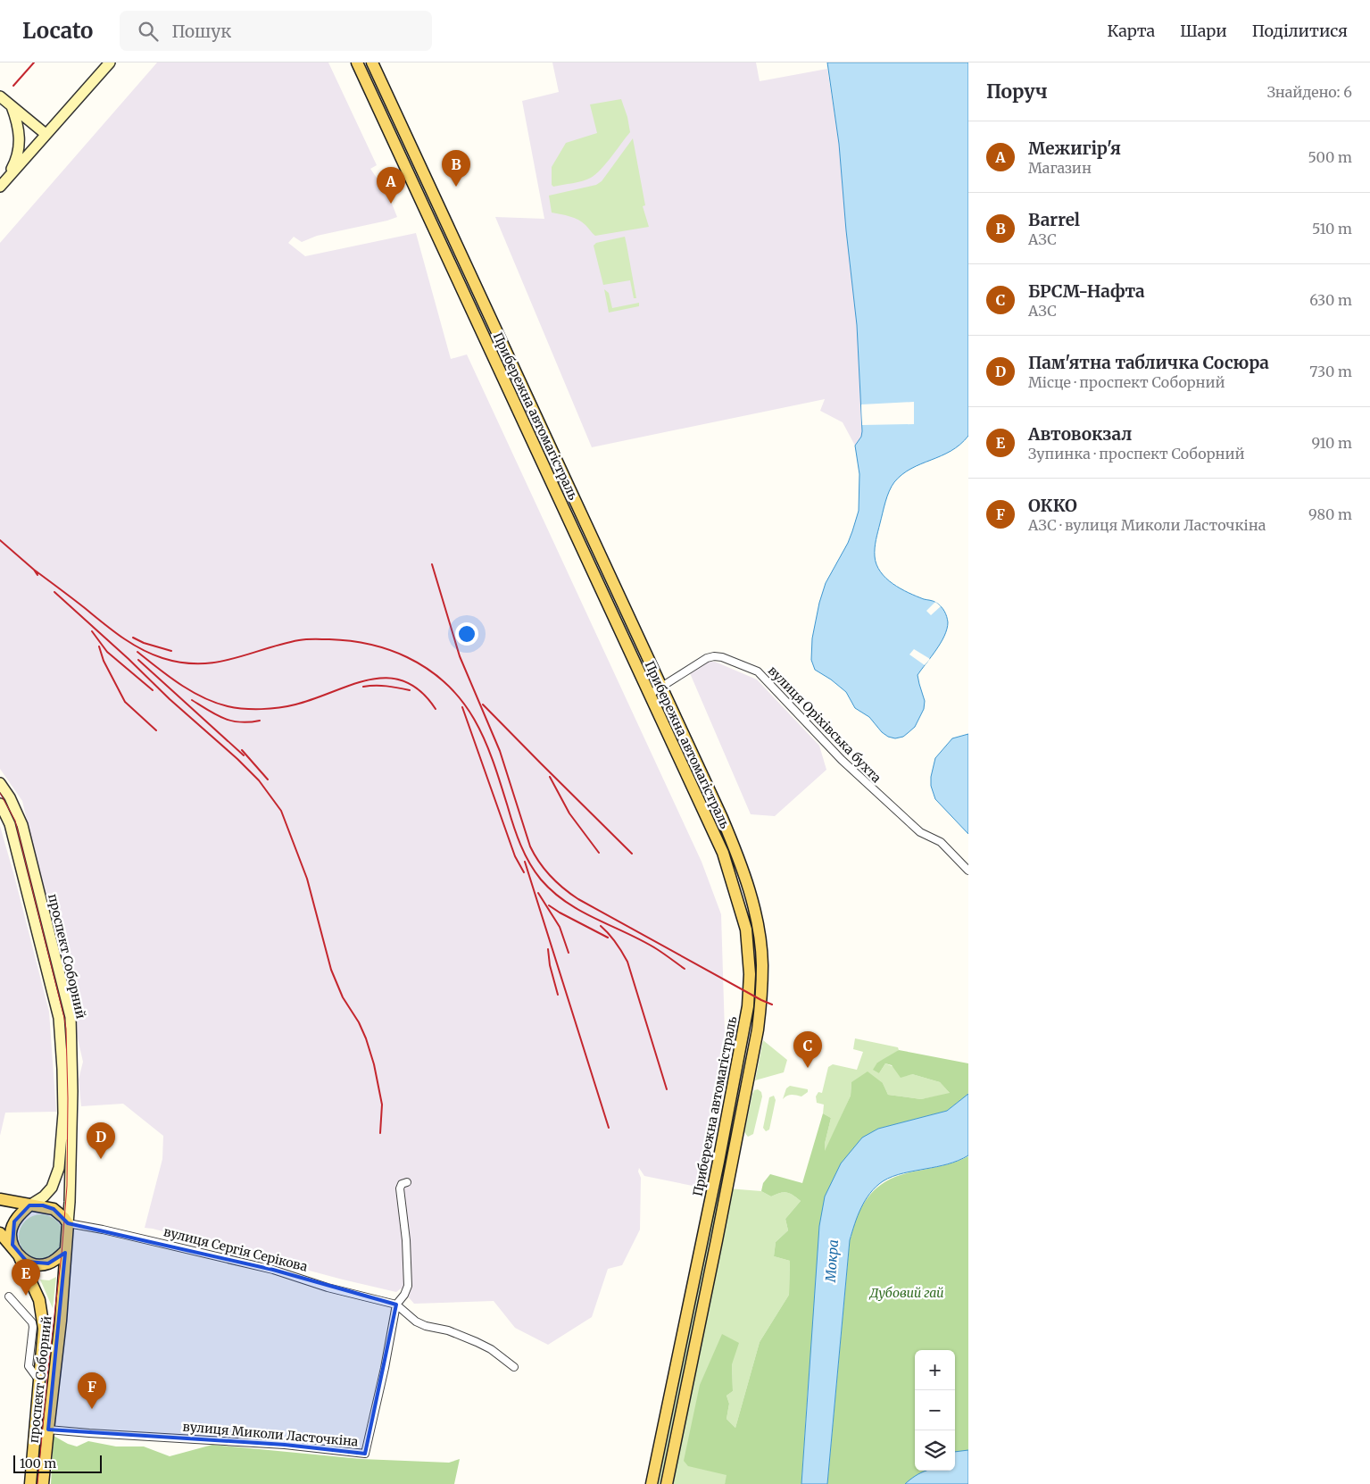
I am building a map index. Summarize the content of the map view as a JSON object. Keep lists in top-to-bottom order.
{
  "streets": {
    "main road": ["Прибережна автомагістраль", "проспект Соборний"],
    "street": ["вулиця Оріхівська бухта", "вулиця Сергія Серікова", "вулиця Миколи Ласточкіна"]
  },
  "crossings": [
    ["Прибережна автомагістраль", "вулиця Оріхівська бухта"],
    ["проспект Соборний", "вулиця Сергія Серікова"],
    ["проспект Соборний", "вулиця Миколи Ласточкіна"],
    ["вулиця Сергія Серікова", "вулиця Миколи Ласточкіна"]
  ],
  "water": ["Мокра"],
  "parks": ["Дубовий гай"],
  "scale_bar": "100 m",
  "page": {
    "header": "Locato",
    "search": "Пошук",
    "nav": ["Карта", "Шари", "Поділитися"],
    "heading": ["Поруч", "Знайдено: 6"],
    "list": [
      {
        "mark": "A",
        "name": "Межигір'я",
        "note": "Магазин",
        "value": "500 m"
      },
      {
        "mark": "B",
        "name": "Barrel",
        "note": "АЗС",
        "value": "510 m"
      },
      {
        "mark": "C",
        "name": "БРСМ-Нафта",
        "note": "АЗС",
        "value": "630 m"
      },
      {
        "mark": "D",
        "name": "Пам'ятна табличка Сосюра",
        "note": "Місце · проспект Соборний",
        "value": "730 m"
      },
      {
        "mark": "E",
        "name": "Автовокзал",
        "note": "Зупинка · проспект Соборний",
        "value": "910 m"
      },
      {
        "mark": "F",
        "name": "ОККО",
        "note": "АЗС · вулиця Миколи Ласточкіна",
        "value": "980 m"
      }
    ],
    "pins": [
      "B",
      "A",
      "C",
      "D",
      "E",
      "F"
    ],
    "map_buttons": ["+", "−"],
    "scale": "100 m"
  }
}
